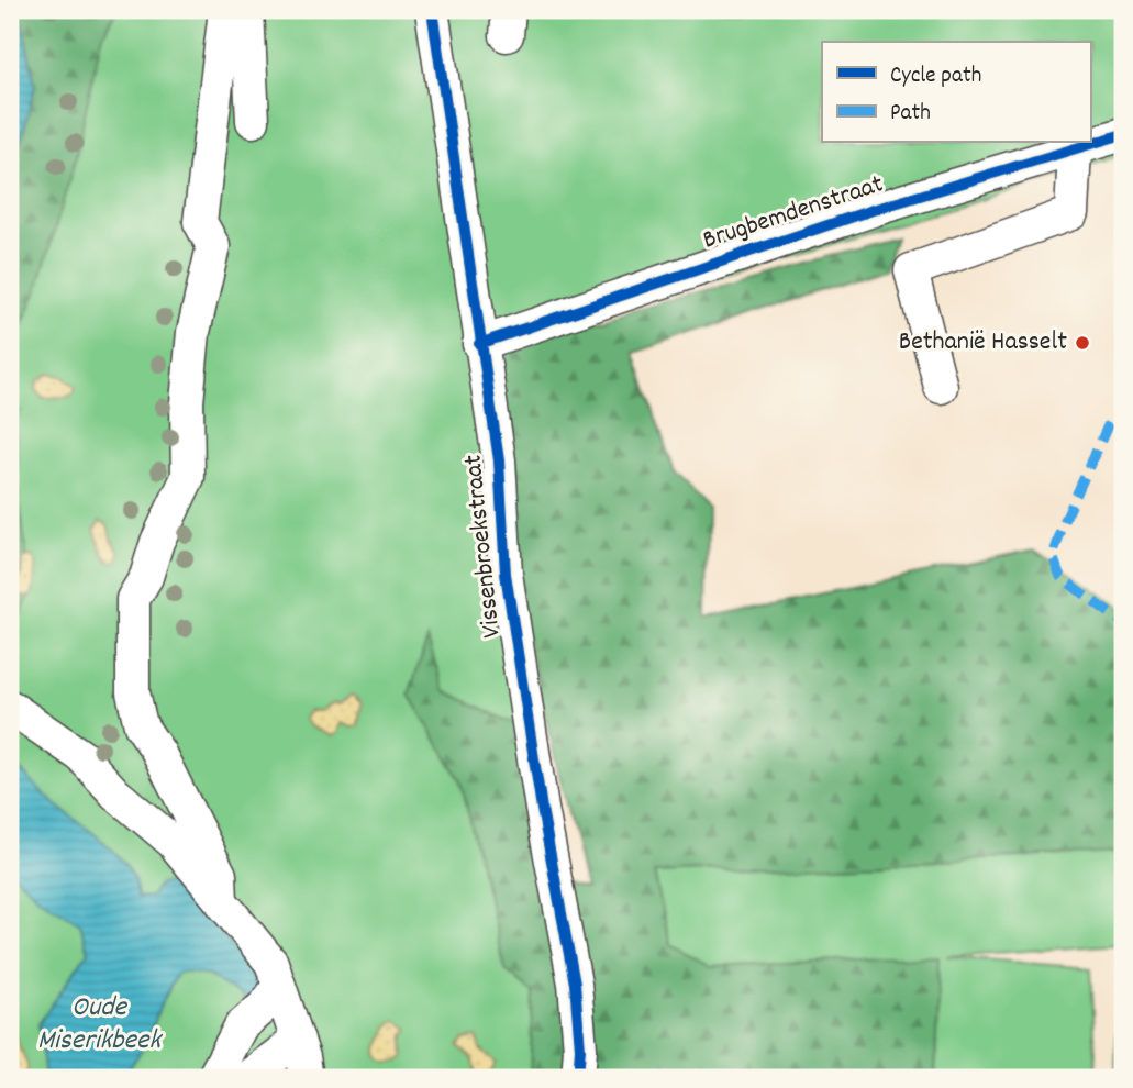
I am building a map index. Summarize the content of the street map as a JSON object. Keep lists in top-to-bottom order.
{
  "streets": {
    "street": ["Brugbemdenstraat", "Vissenbroekstraat"]
  },
  "crossings": [
    ["Brugbemdenstraat", "Vissenbroekstraat"]
  ],
  "water": ["Oude Miserikbeek"],
  "places": ["Bethanië Hasselt"],
  "legend": ["Cycle path", "Path"]
}
